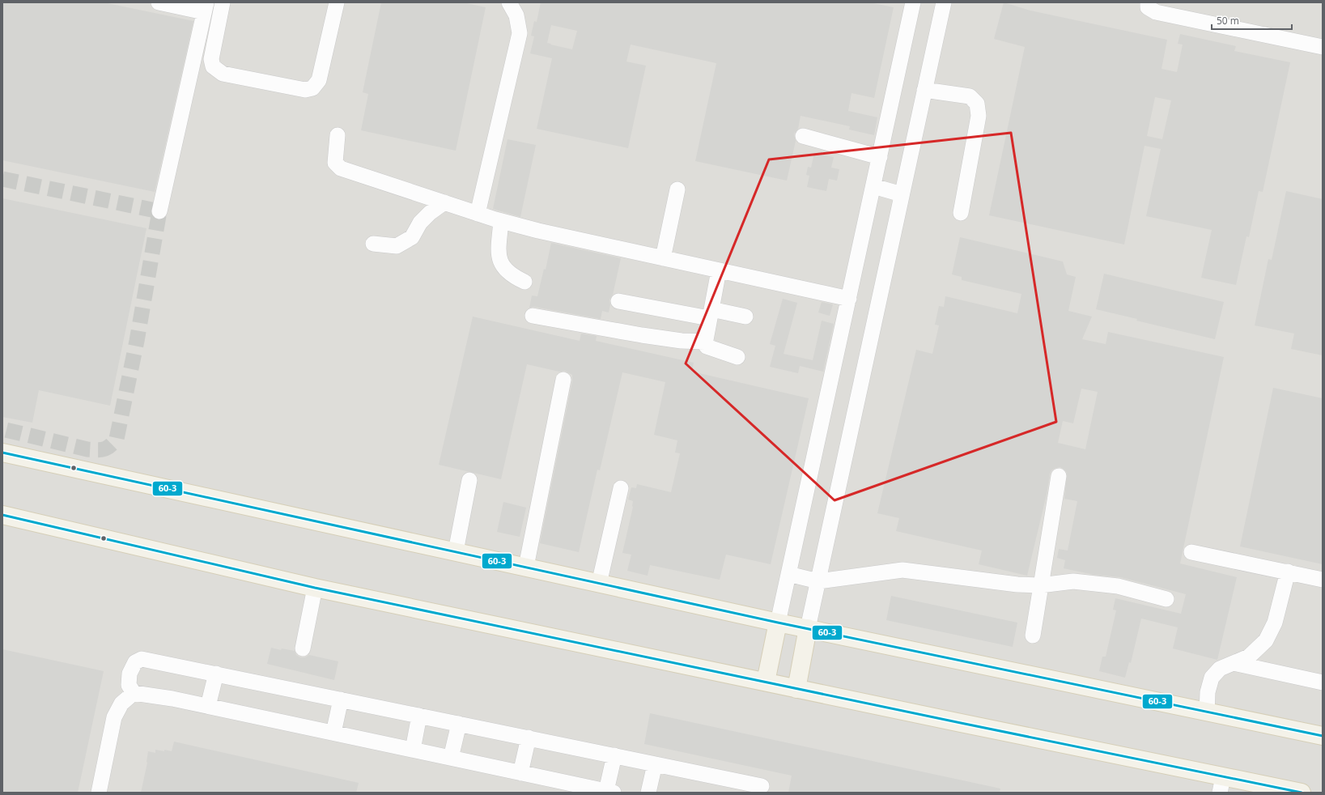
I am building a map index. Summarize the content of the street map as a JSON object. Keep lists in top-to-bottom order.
{
  "lines": ["transit line 60-3"],
  "scale_bar": "50 m"
}
